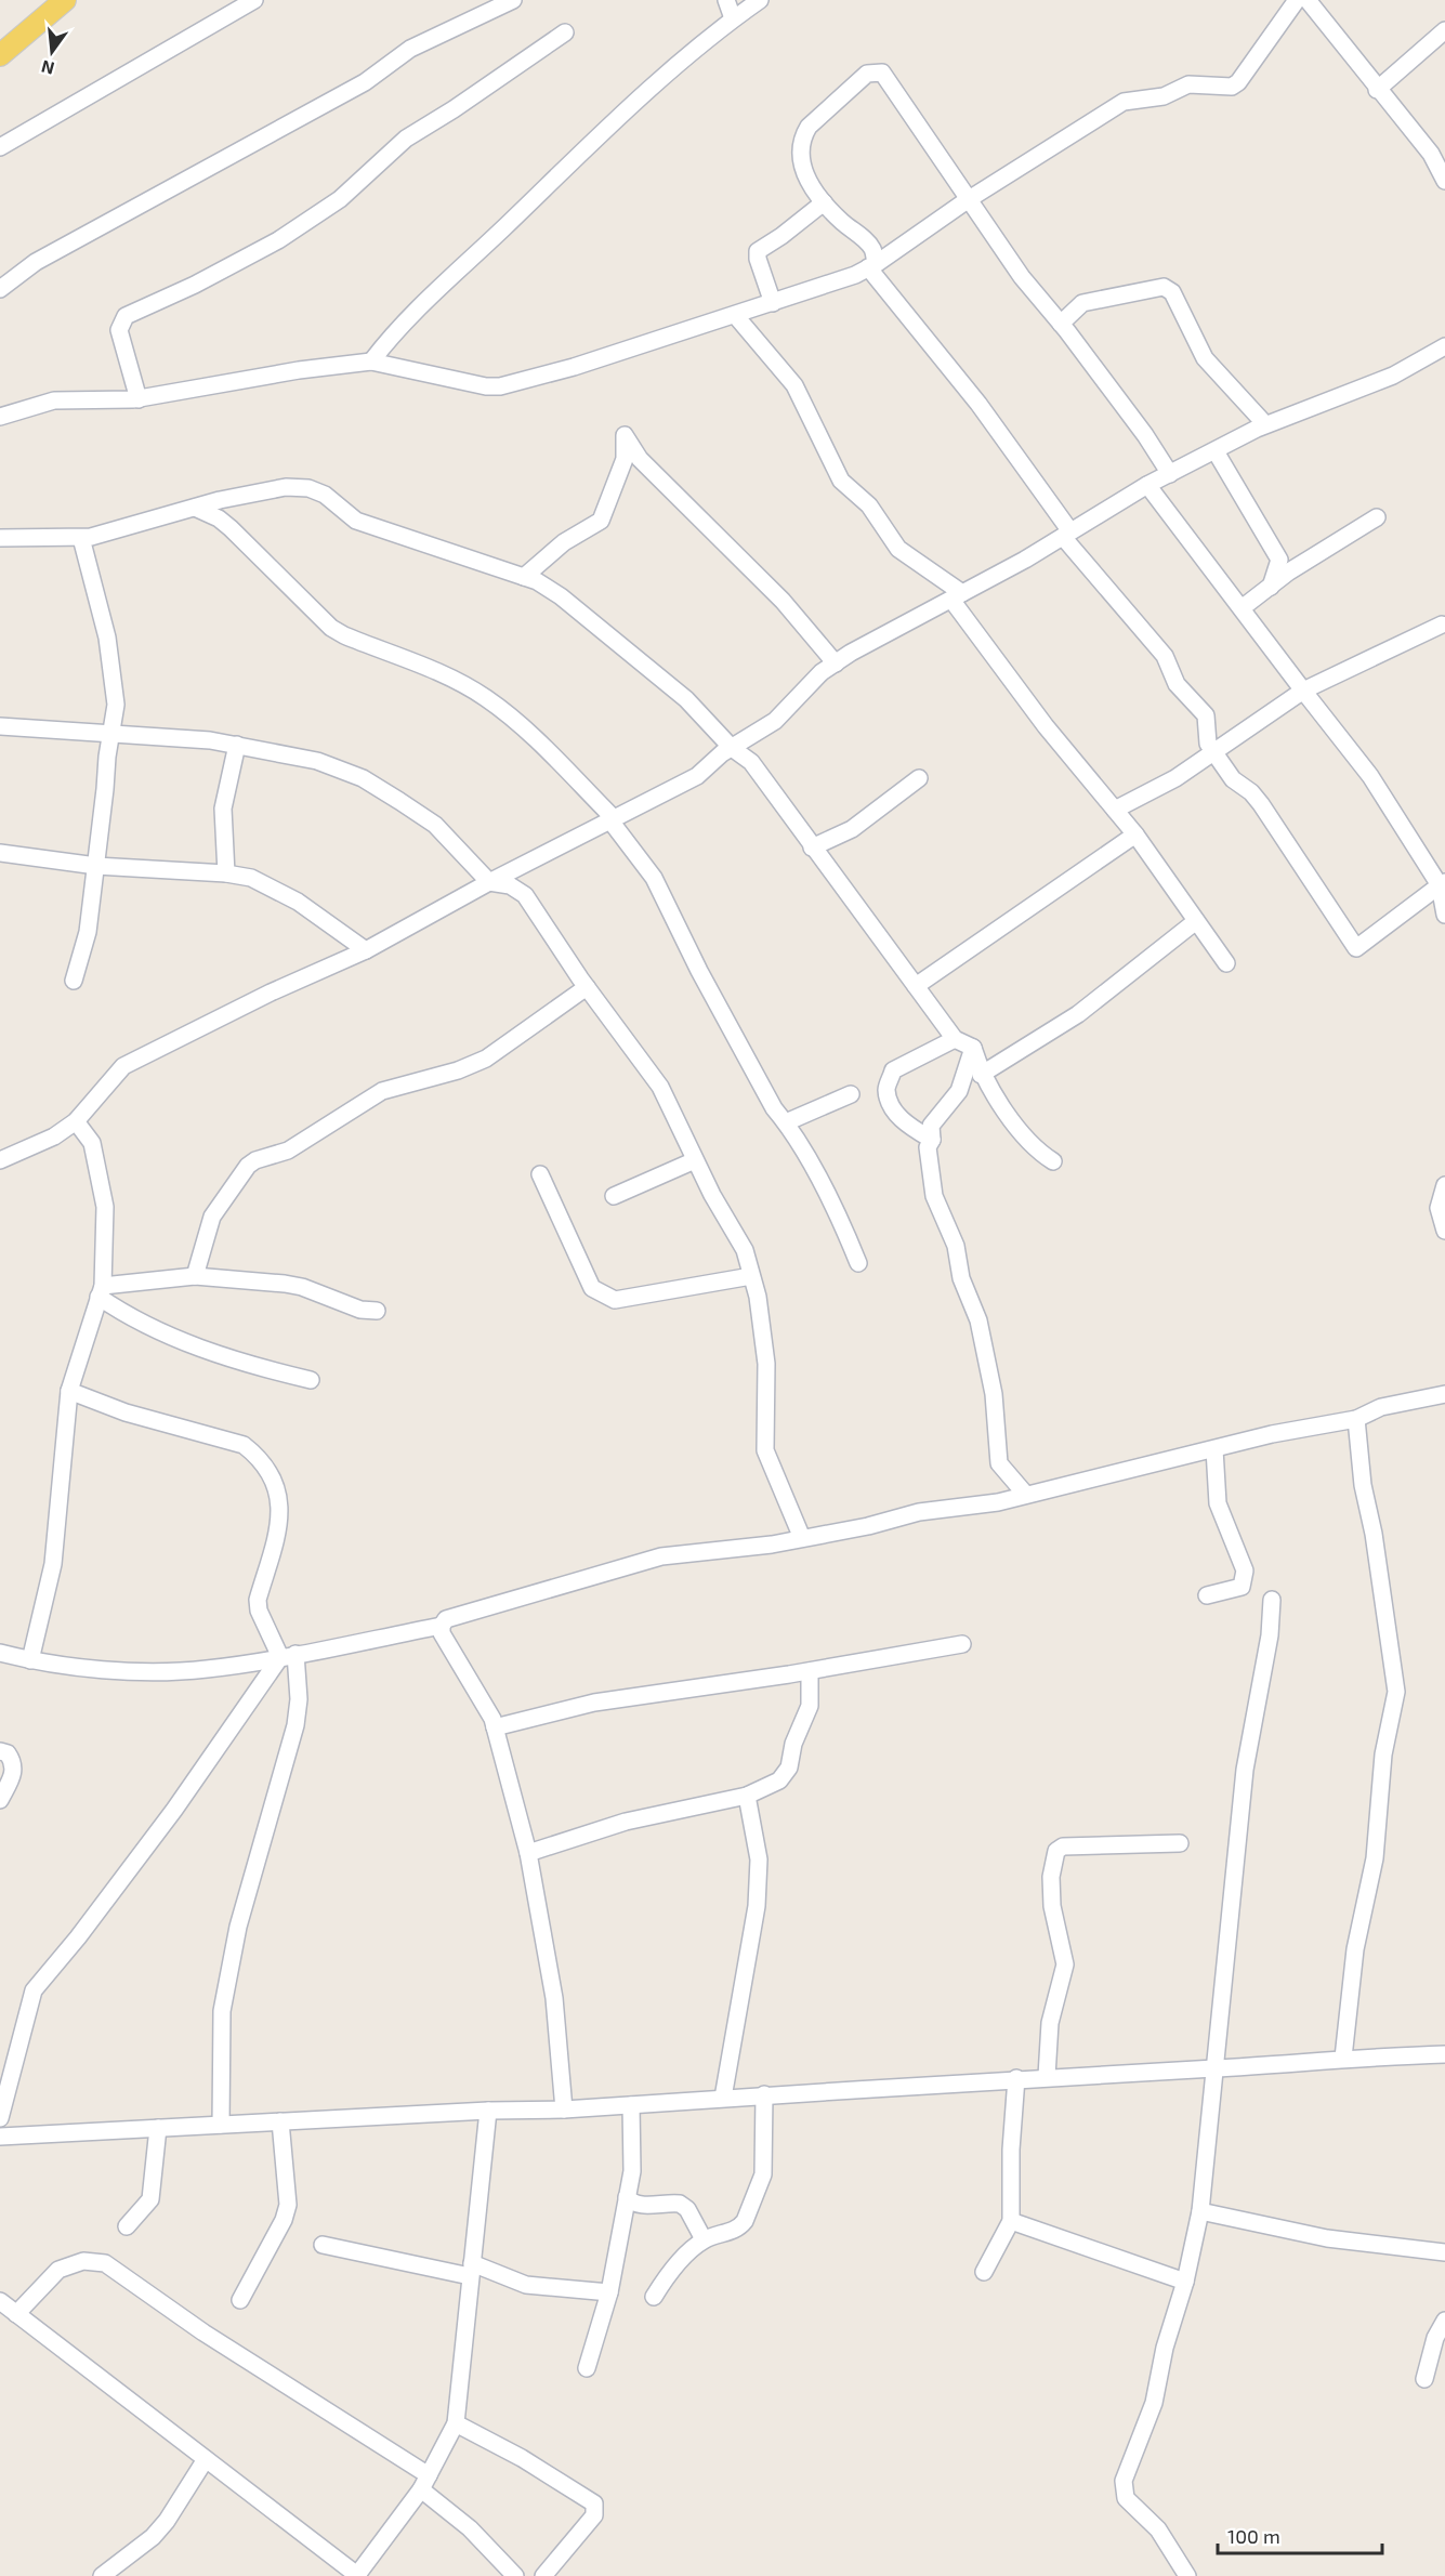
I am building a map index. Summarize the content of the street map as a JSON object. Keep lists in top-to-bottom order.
{
  "scale_bar": "100 m",
  "north": "bottom"
}
